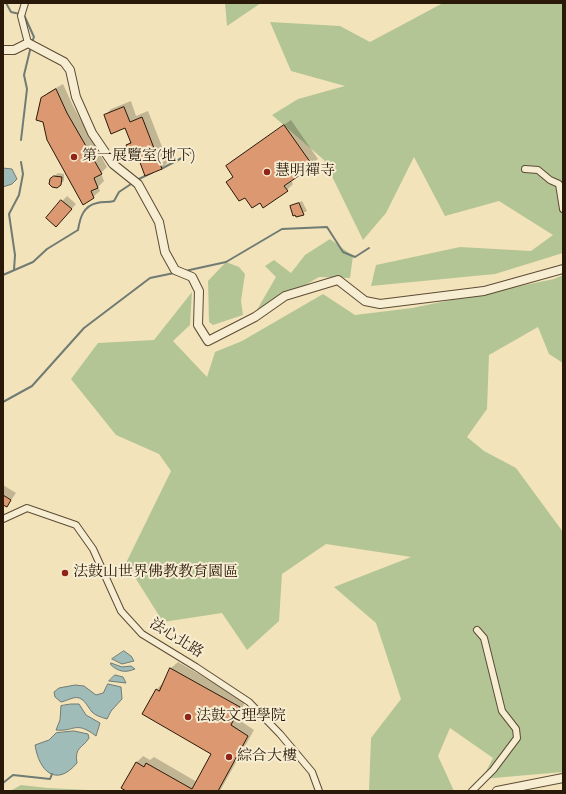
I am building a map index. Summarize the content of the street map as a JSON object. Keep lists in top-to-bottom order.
{
  "streets": {
    "street": ["法心北路"]
  },
  "places": [
    "第一展覽室(地下)",
    "慧明禪寺",
    "法鼓山世界佛教教育園區",
    "法鼓文理學院",
    "綜合大樓"
  ]
}
